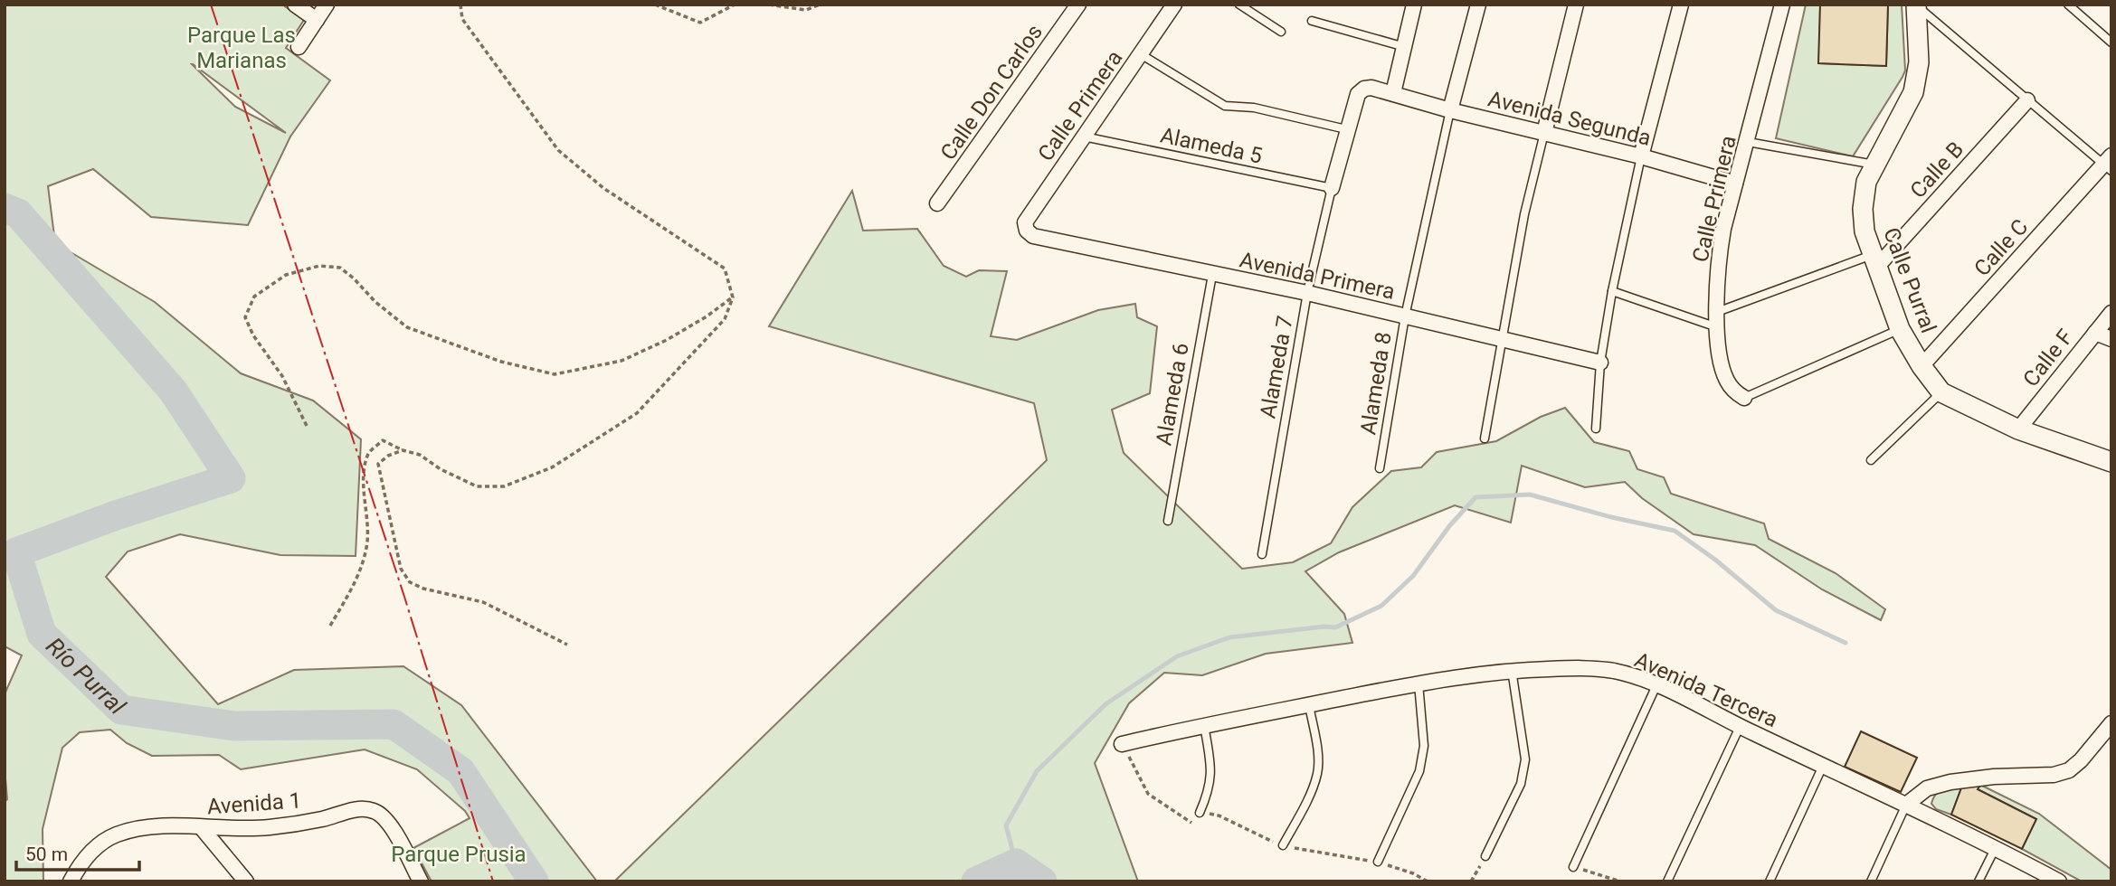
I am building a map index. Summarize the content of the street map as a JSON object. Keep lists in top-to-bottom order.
{
  "streets": {
    "street": [
      "Calle Don Carlos",
      "Calle Primera",
      "Avenida Segunda",
      "Calle B",
      "Calle C",
      "Avenida Primera",
      "Calle Purral",
      "Calle F",
      "Avenida Tercera",
      "Avenida 1"
    ],
    "lane": [
      "Alameda 5",
      "Alameda 7",
      "Alameda 8",
      "Alameda 6"
    ]
  },
  "crossings": [
    ["Calle Primera", "Avenida Segunda"],
    ["Calle Primera", "Alameda 5"],
    ["Calle Primera", "Avenida Primera"],
    ["Avenida Segunda", "Alameda 8"],
    ["Alameda 5", "Alameda 7"],
    ["Calle B", "Calle Purral"],
    ["Calle C", "Calle Purral"],
    ["Avenida Primera", "Alameda 7"],
    ["Avenida Primera", "Alameda 8"],
    ["Avenida Primera", "Alameda 6"],
    ["Calle Purral", "Calle F"]
  ],
  "water": ["Río Purral"],
  "parks": ["Parque Las Marianas", "Parque Prusia"],
  "scale_bar": "50 m"
}
